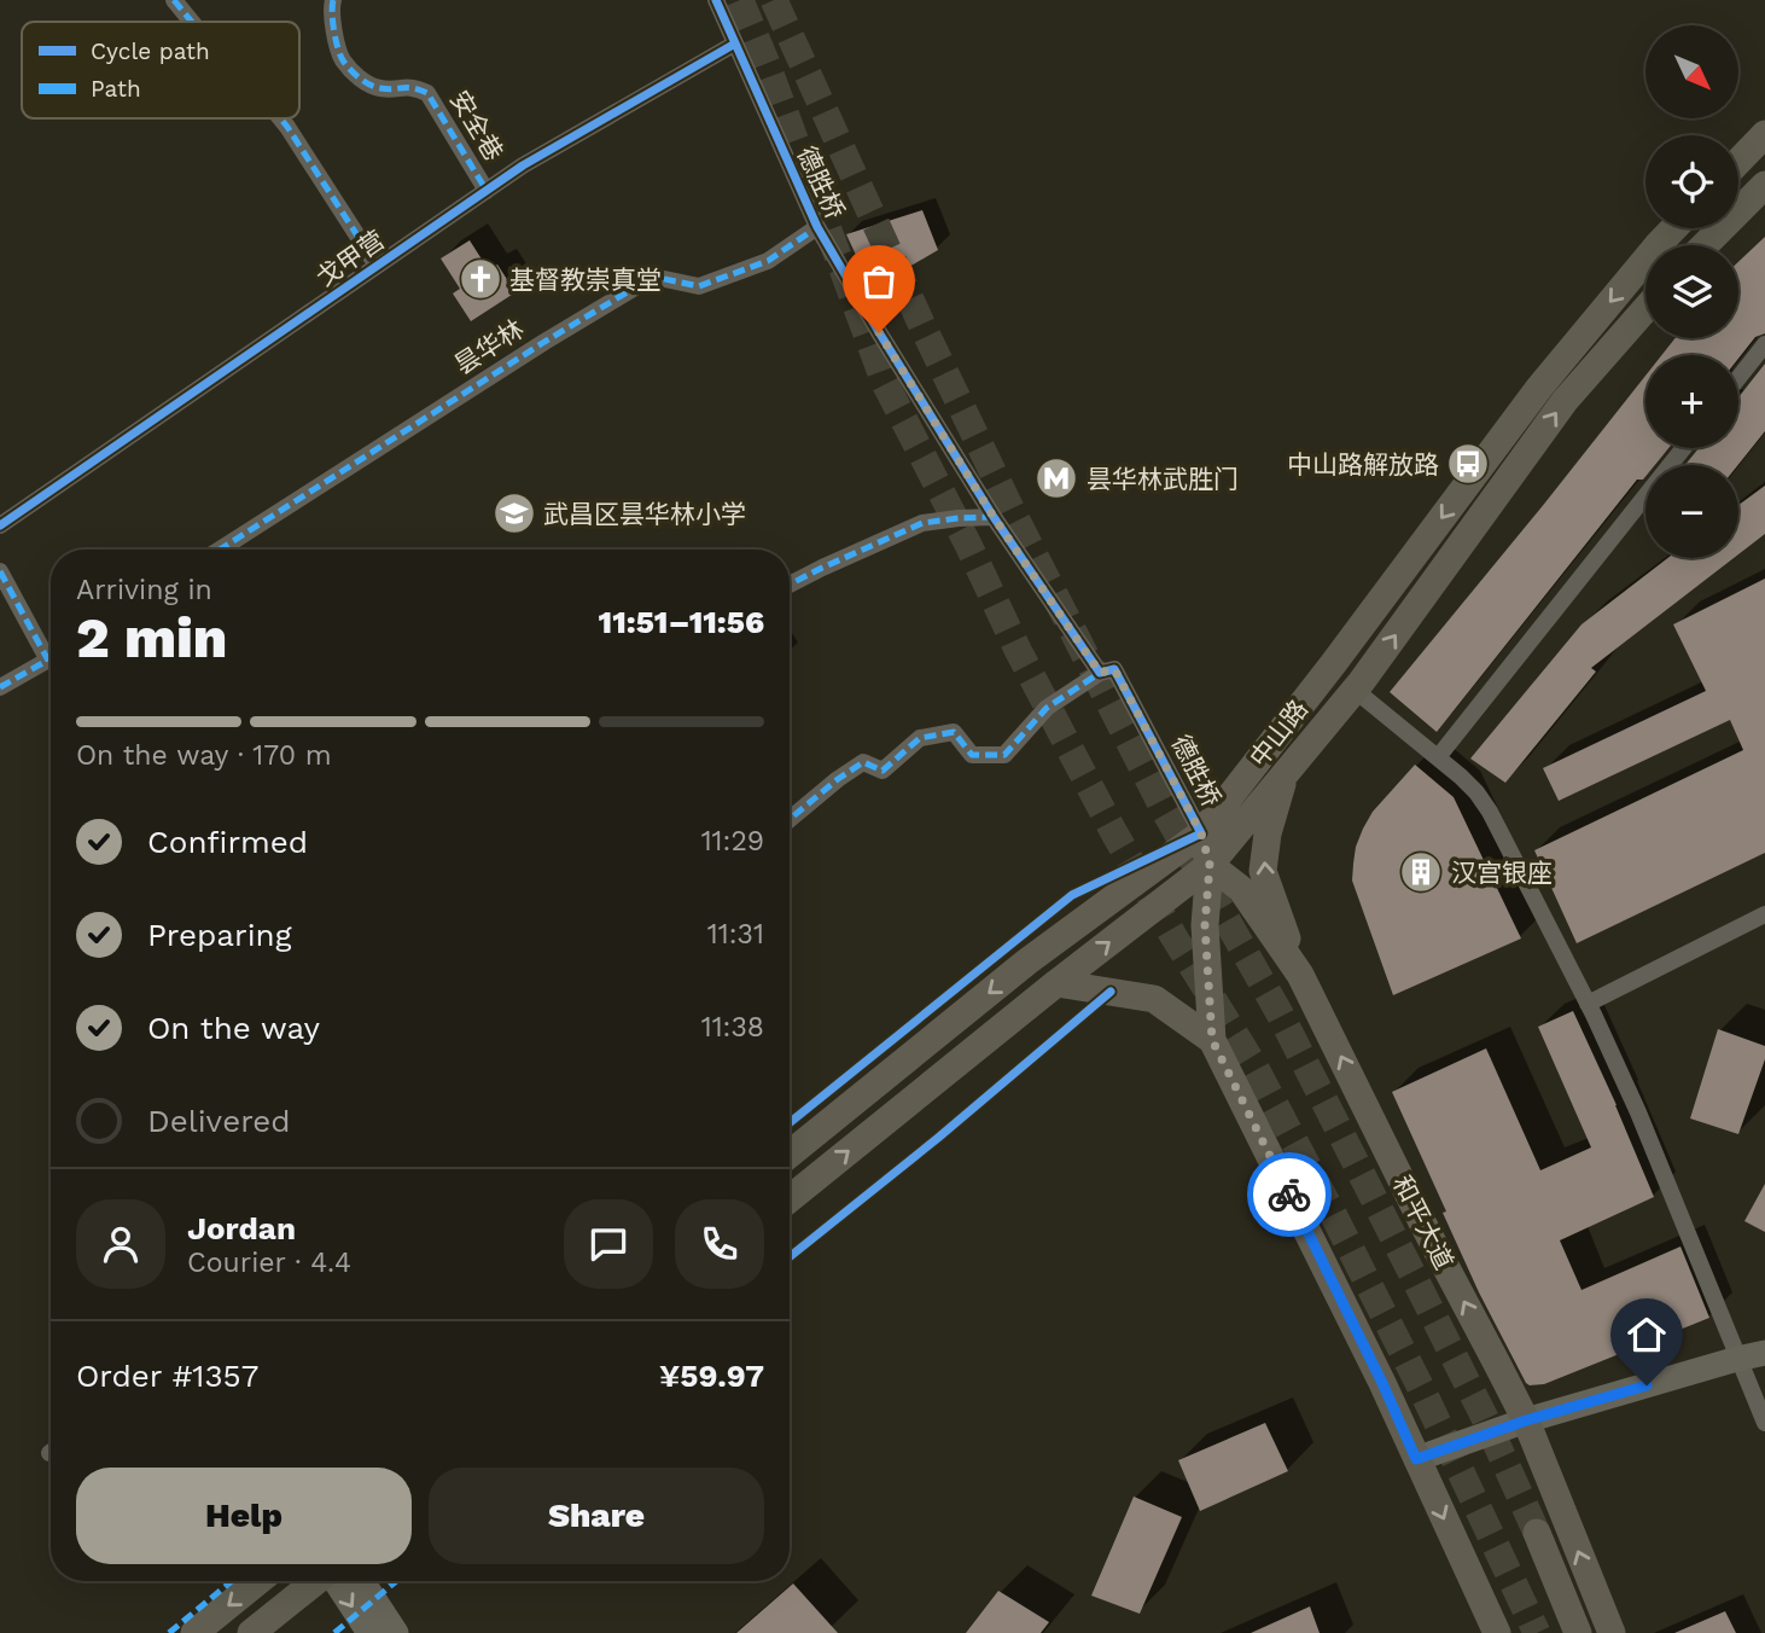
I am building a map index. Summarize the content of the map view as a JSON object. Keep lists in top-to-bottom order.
{
  "streets": {
    "main road": ["中山路", "和平大道"],
    "street": [
      "安全巷",
      "德胜桥",
      "戈甲营",
      "昙华林"
    ]
  },
  "crossings": [
    ["安全巷", "戈甲营"],
    ["德胜桥", "戈甲营"],
    ["德胜桥", "昙华林"],
    ["德胜桥", "中山路"],
    ["中山路", "和平大道"]
  ],
  "places": {
    "church": ["基督教崇真堂"],
    "bus stop": ["中山路解放路"],
    "metro station": ["昙华林武胜门"],
    "school or university": ["武昌区昙华林小学"],
    "building": ["汉宫银座"]
  },
  "legend": ["Cycle path", "Path"],
  "north": "bottom right",
  "page": {
    "map_buttons": ["+", "−"],
    "heading": ["2 min", "Arriving in", "11:51–11:56"],
    "panel": [
      "Jordan",
      "Courier · 4.4",
      "Order #1357",
      "¥59.97"
    ],
    "bar": "On the way · 170 m",
    "list": [
      ["Confirmed", "11:29"],
      ["Preparing", "11:31"],
      ["On the way", "11:38"],
      "Delivered"
    ],
    "buttons": ["Help", "Share"]
  }
}
